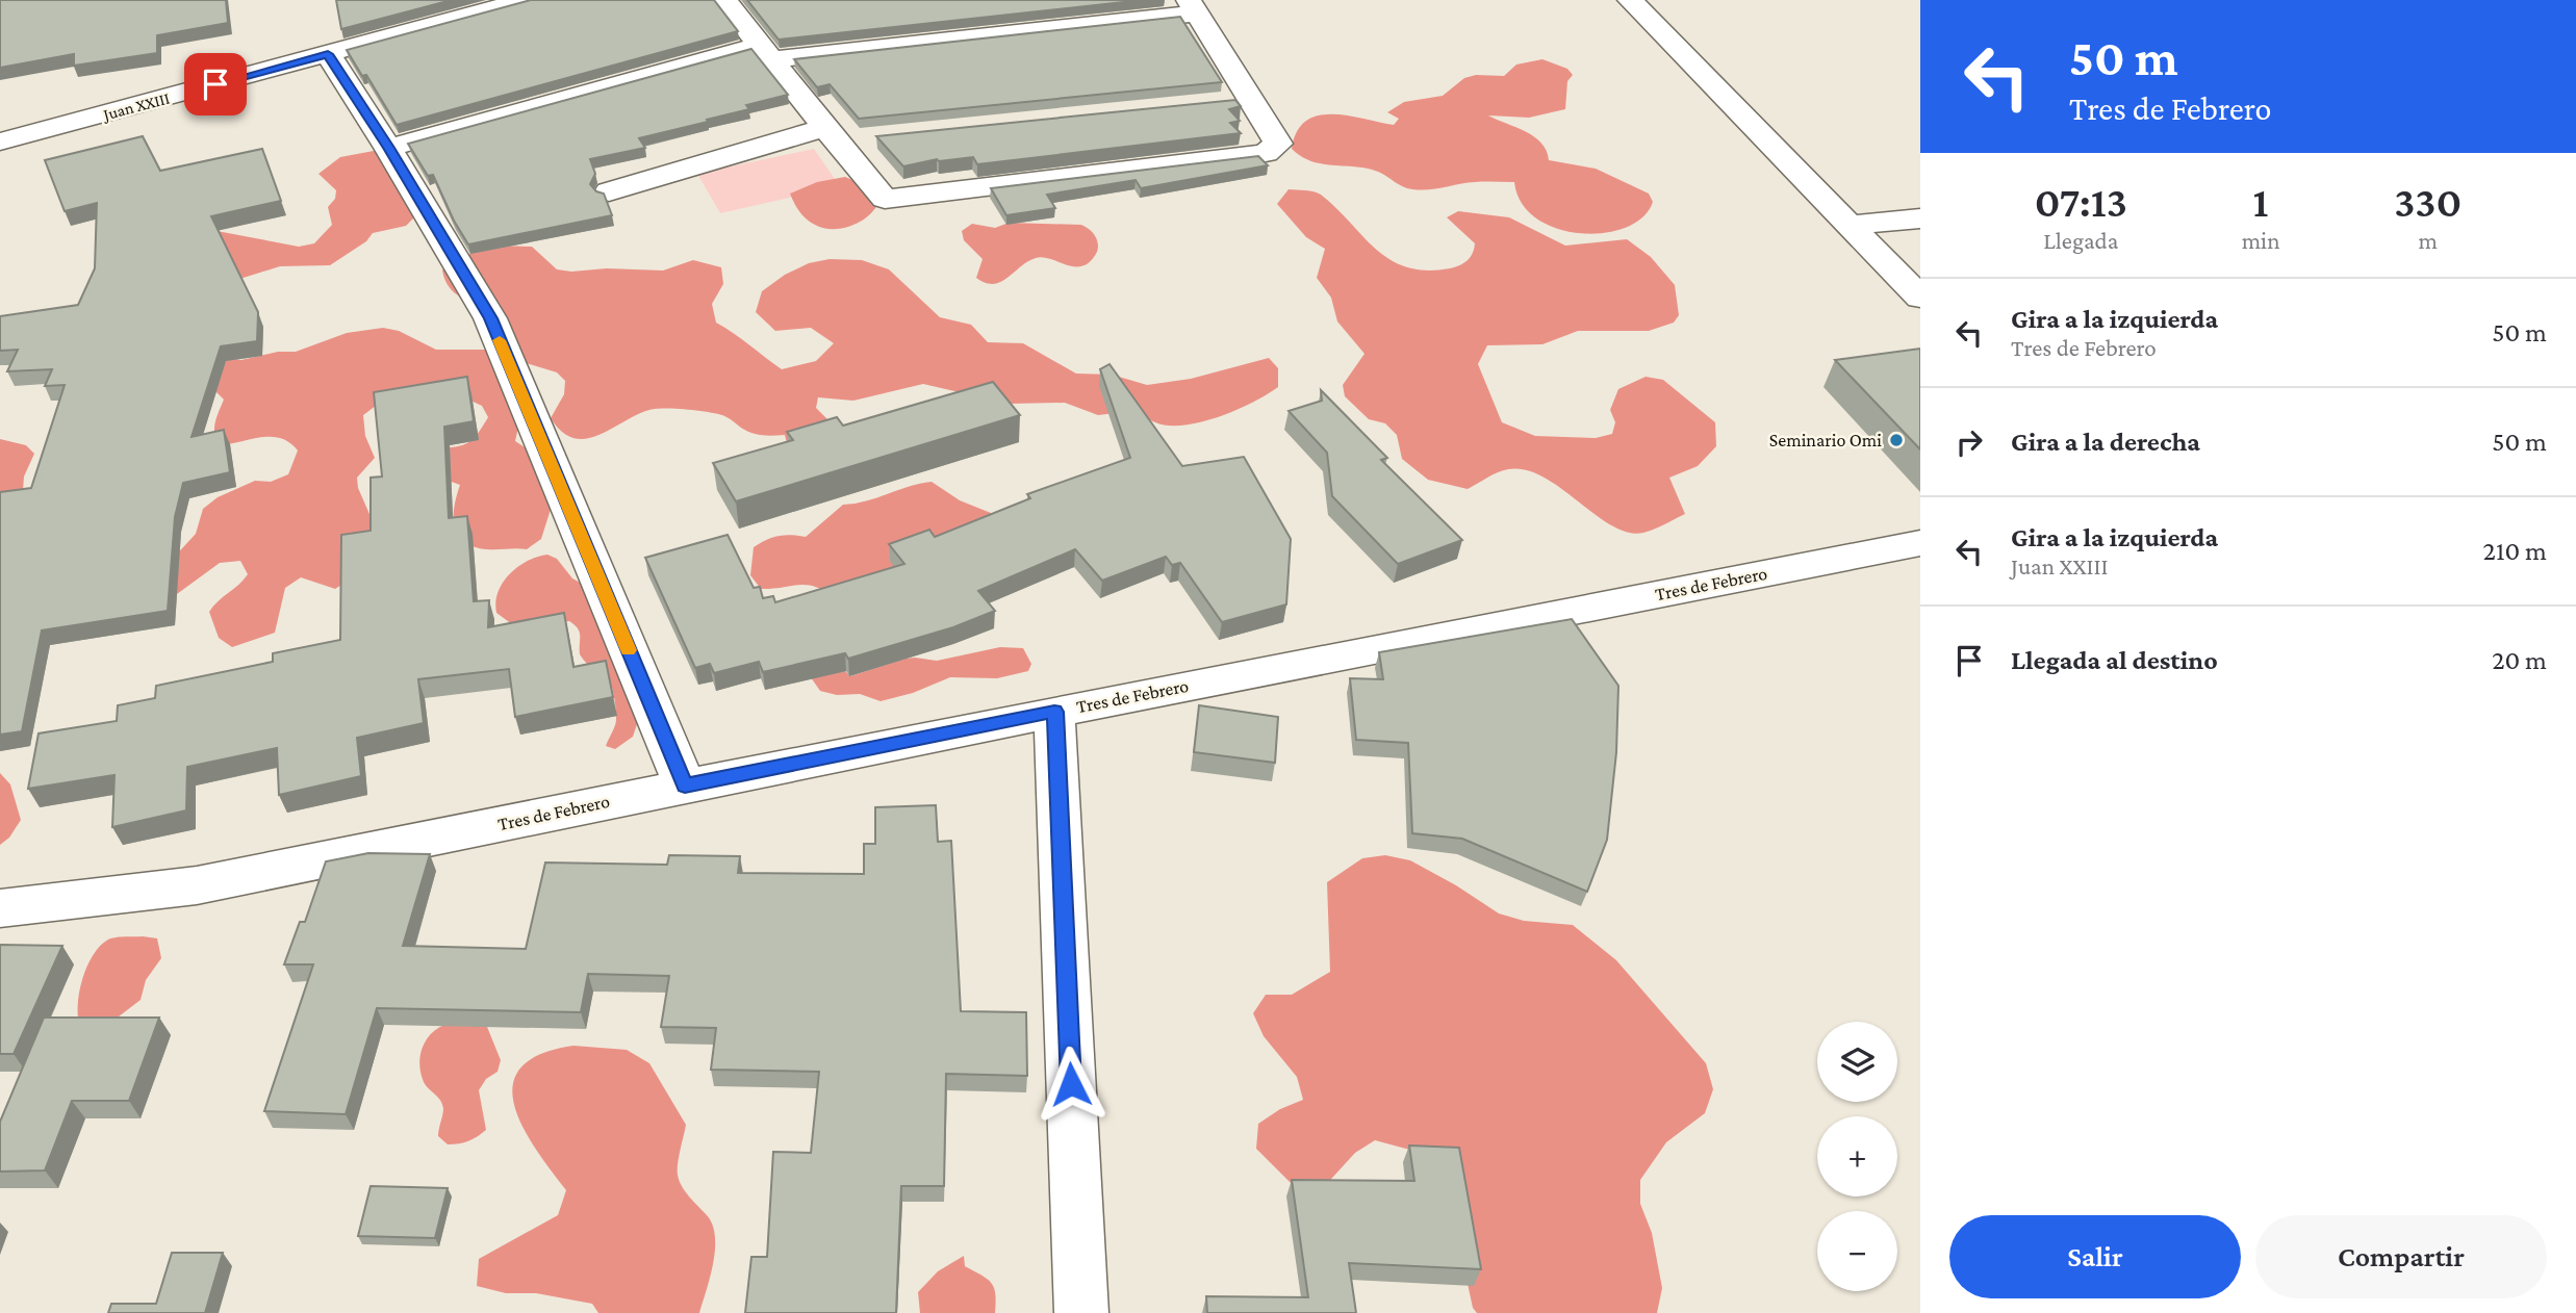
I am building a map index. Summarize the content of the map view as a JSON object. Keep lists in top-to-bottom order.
{
  "streets": {
    "street": ["Juan XXIII", "Tres de Febrero"]
  },
  "places": ["Seminario Omi"],
  "page": {
    "turn": ["50 m", "Tres de Febrero"],
    "eta": [
      "07:13",
      "Llegada",
      "1",
      "min",
      "330",
      "m"
    ],
    "list": [
      {
        "name": "Gira a la izquierda",
        "note": "Tres de Febrero",
        "value": "50 m"
      },
      {
        "name": "Gira a la derecha",
        "value": "50 m"
      },
      {
        "name": "Gira a la izquierda",
        "note": "Juan XXIII",
        "value": "210 m"
      },
      {
        "name": "Llegada al destino",
        "value": "20 m"
      }
    ],
    "map_buttons": ["+", "−"],
    "buttons": ["Salir", "Compartir"]
  }
}
